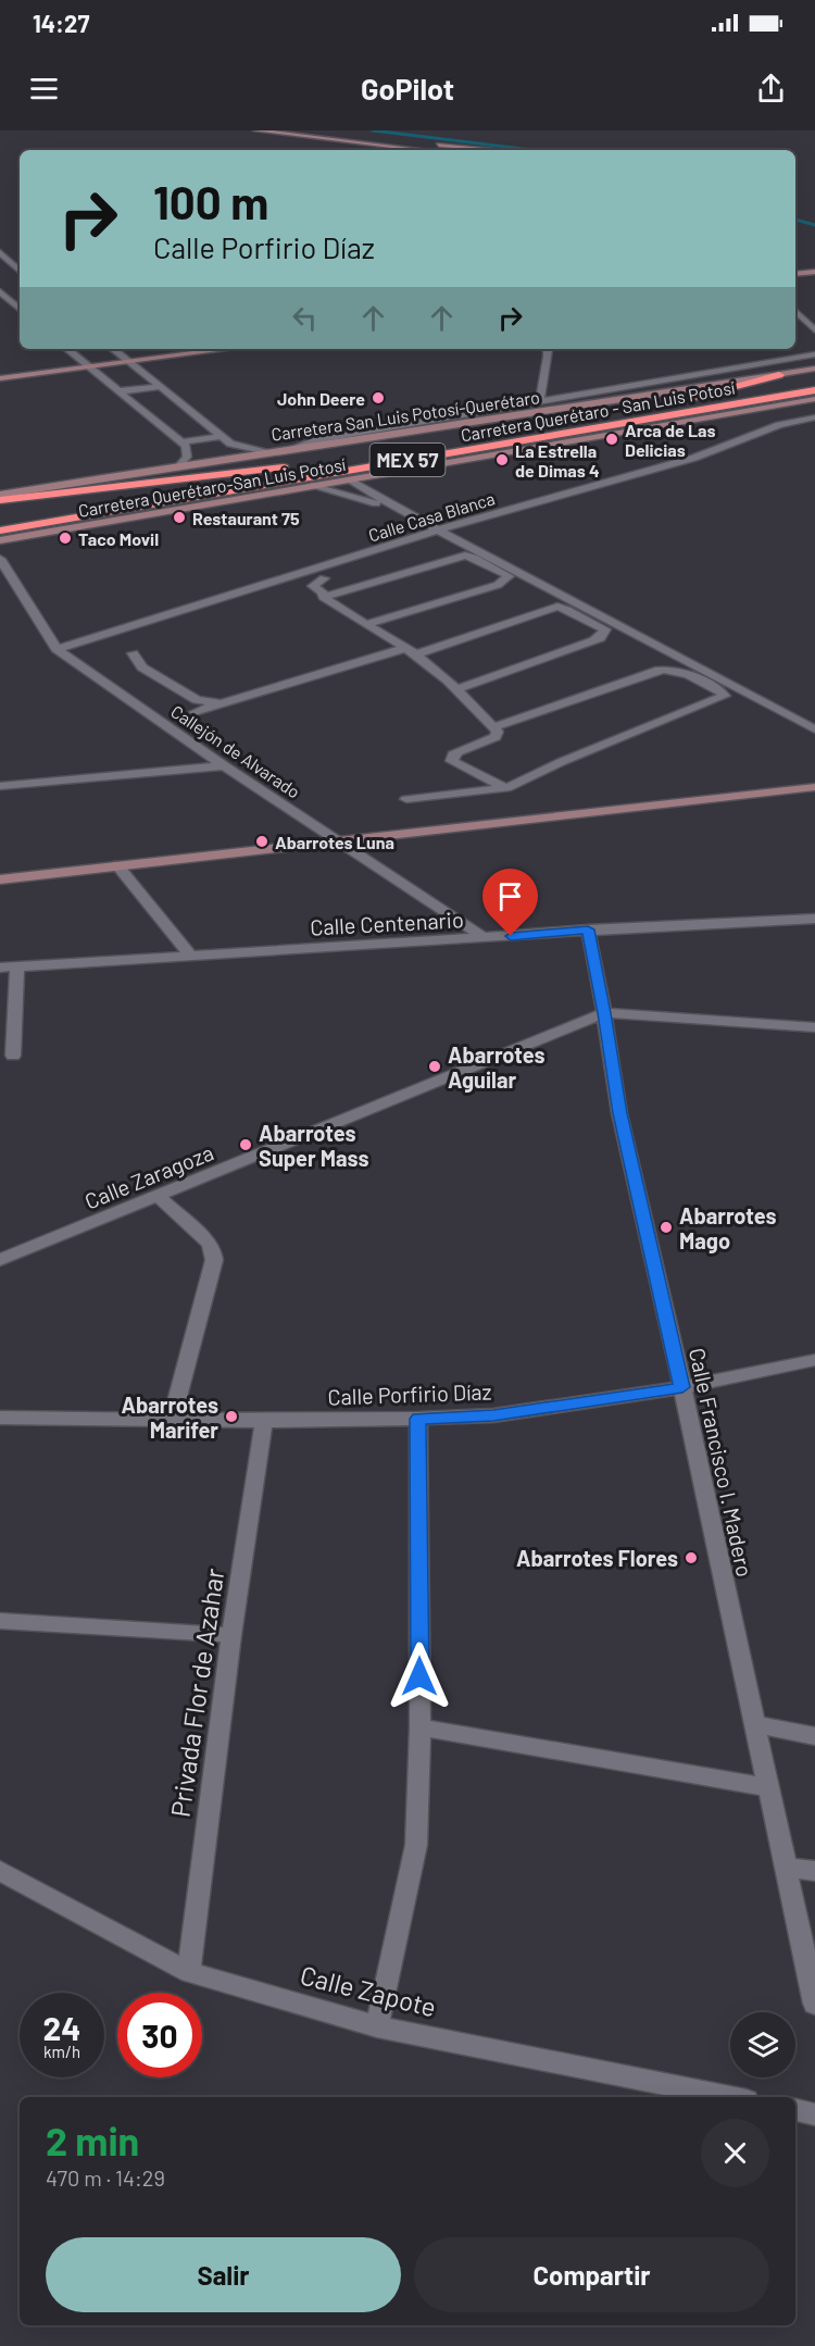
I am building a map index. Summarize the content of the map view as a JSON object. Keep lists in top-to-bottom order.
{
  "streets": {
    "highway": ["Carretera Querétaro - San Luis Potosí", "MEX 57"],
    "main road": ["Carretera San Luis Potosí-Querétaro", "Carretera Querétaro-San Luis Potosí"],
    "street": [
      "Calle Casa Blanca",
      "Callejón de Alvarado",
      "Calle Centenario",
      "Calle Zaragoza",
      "Calle Porfirio Díaz",
      "Calle Francisco I. Madero",
      "Privada Flor de Azahar",
      "Calle Zapote"
    ]
  },
  "crossings": [
    ["Callejón de Alvarado", "Calle Centenario"],
    ["Calle Centenario", "Calle Francisco I. Madero"],
    ["Calle Zaragoza", "Calle Francisco I. Madero"],
    ["Calle Porfirio Díaz", "Calle Francisco I. Madero"],
    ["Calle Porfirio Díaz", "Privada Flor de Azahar"],
    ["Privada Flor de Azahar", "Calle Zapote"]
  ],
  "places": [
    "John Deere",
    "Arca de Las Delicias",
    "La Estrella de Dimas 4",
    "Restaurant 75",
    "Taco Movil",
    "Abarrotes Luna",
    "Abarrotes Aguilar",
    "Abarrotes Super Mass",
    "Abarrotes Mago",
    "Abarrotes Marifer",
    "Abarrotes Flores"
  ],
  "page": {
    "status": "14:27",
    "header": "GoPilot",
    "turn": ["100 m", "Calle Porfirio Díaz"],
    "speed": "24 km/h",
    "limit": "30",
    "heading": ["2 min", "470 m · 14:29"],
    "buttons": ["Salir", "Compartir"]
  }
}
